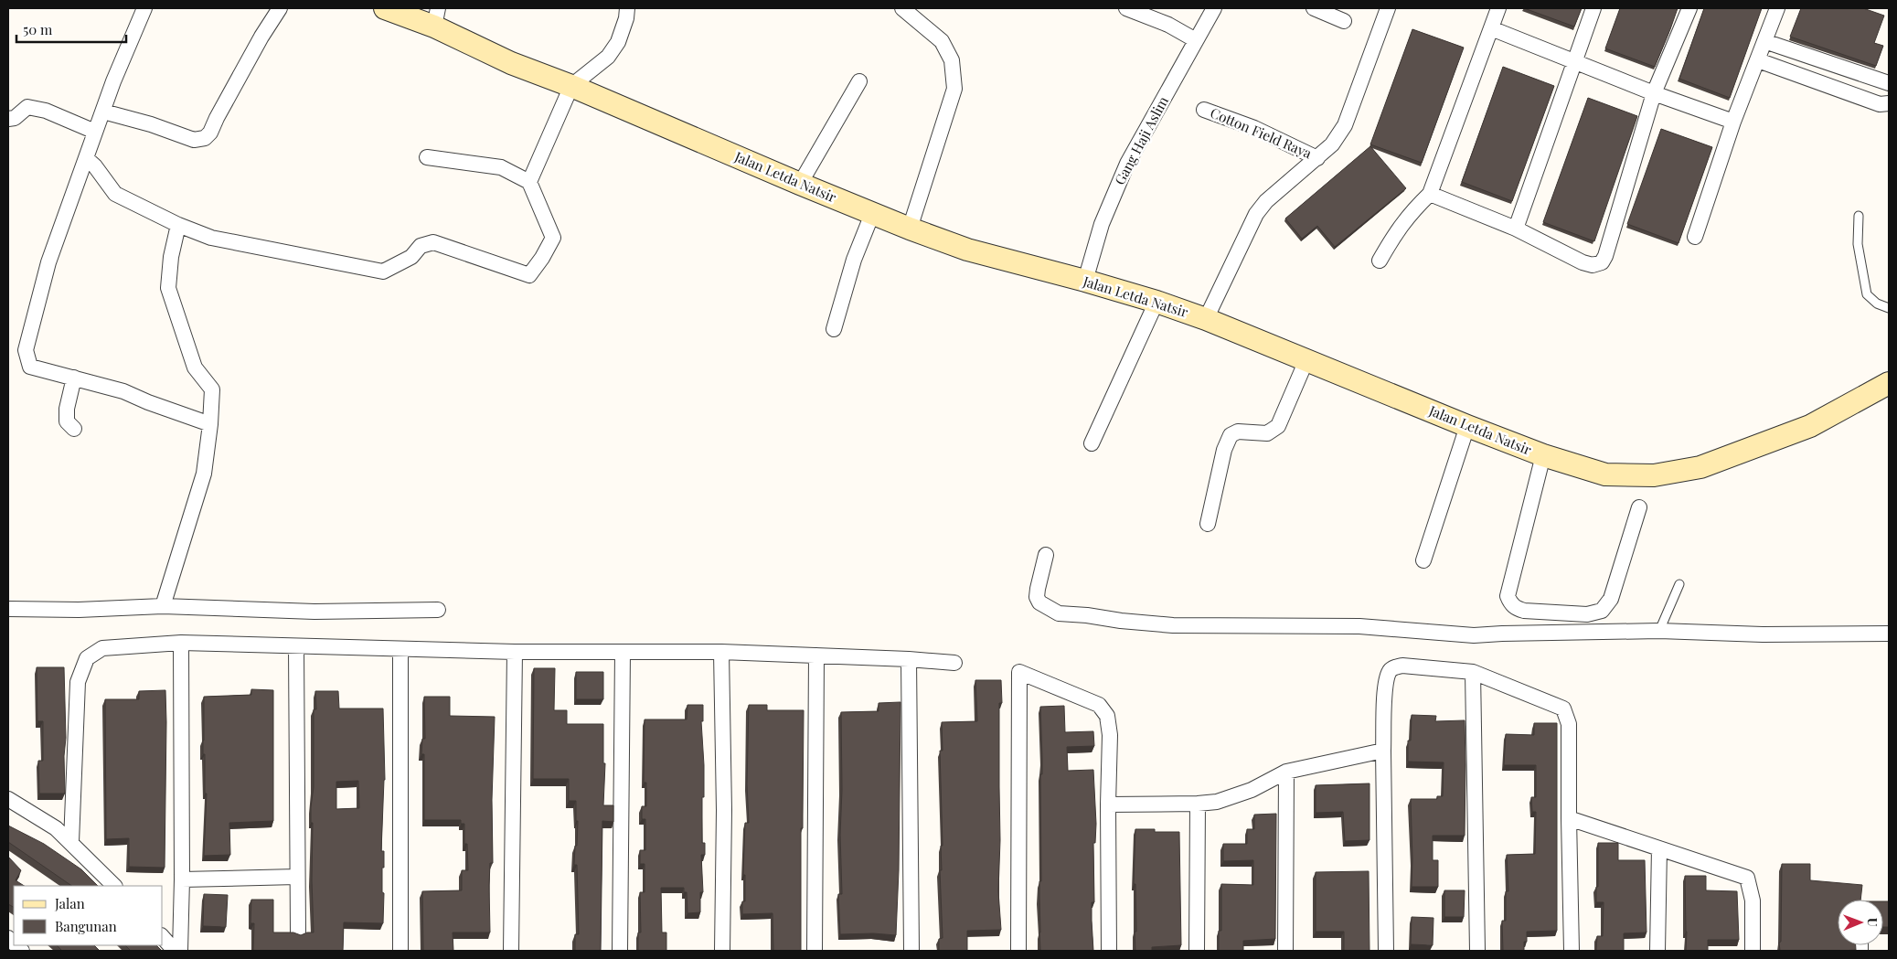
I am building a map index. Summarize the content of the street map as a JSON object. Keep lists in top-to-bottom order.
{
  "streets": {
    "main road": ["Jalan Letda Natsir"],
    "street": ["Cotton Field Raya", "Gang Haji Aslim"]
  },
  "crossings": [
    ["Gang Haji Aslim", "Jalan Letda Natsir"]
  ],
  "legend": ["Jalan", "Bangunan"],
  "scale_bar": "50 m",
  "north": "right"
}
